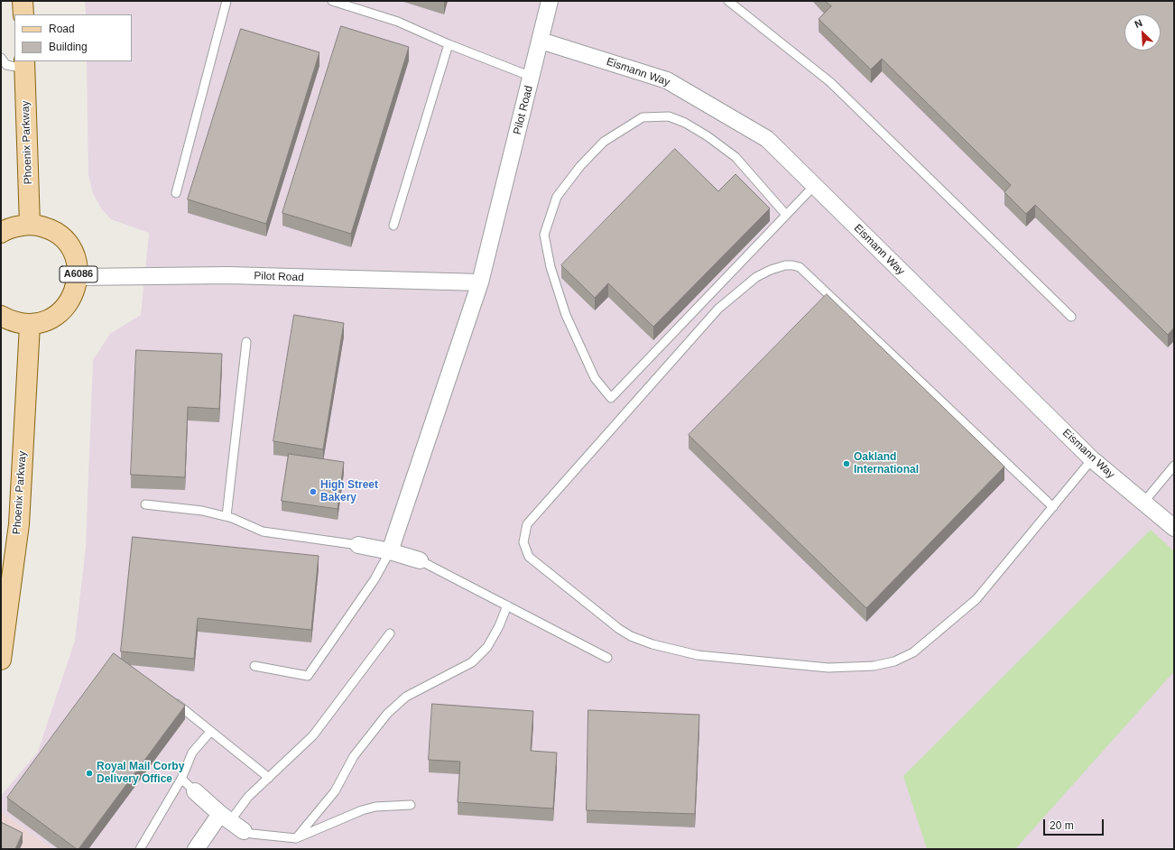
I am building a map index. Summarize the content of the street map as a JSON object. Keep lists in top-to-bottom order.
{
  "streets": {
    "main road": ["Phoenix Parkway", "A6086"],
    "street": ["Eismann Way", "Pilot Road"]
  },
  "crossings": [
    ["Eismann Way", "Pilot Road"],
    ["Pilot Road", "A6086"],
    ["Phoenix Parkway", "A6086"]
  ],
  "places": ["Oakland International", "High Street Bakery", "Royal Mail Corby Delivery Office"],
  "legend": ["Road", "Building"],
  "scale_bar": "20 m",
  "north": "top left"
}
